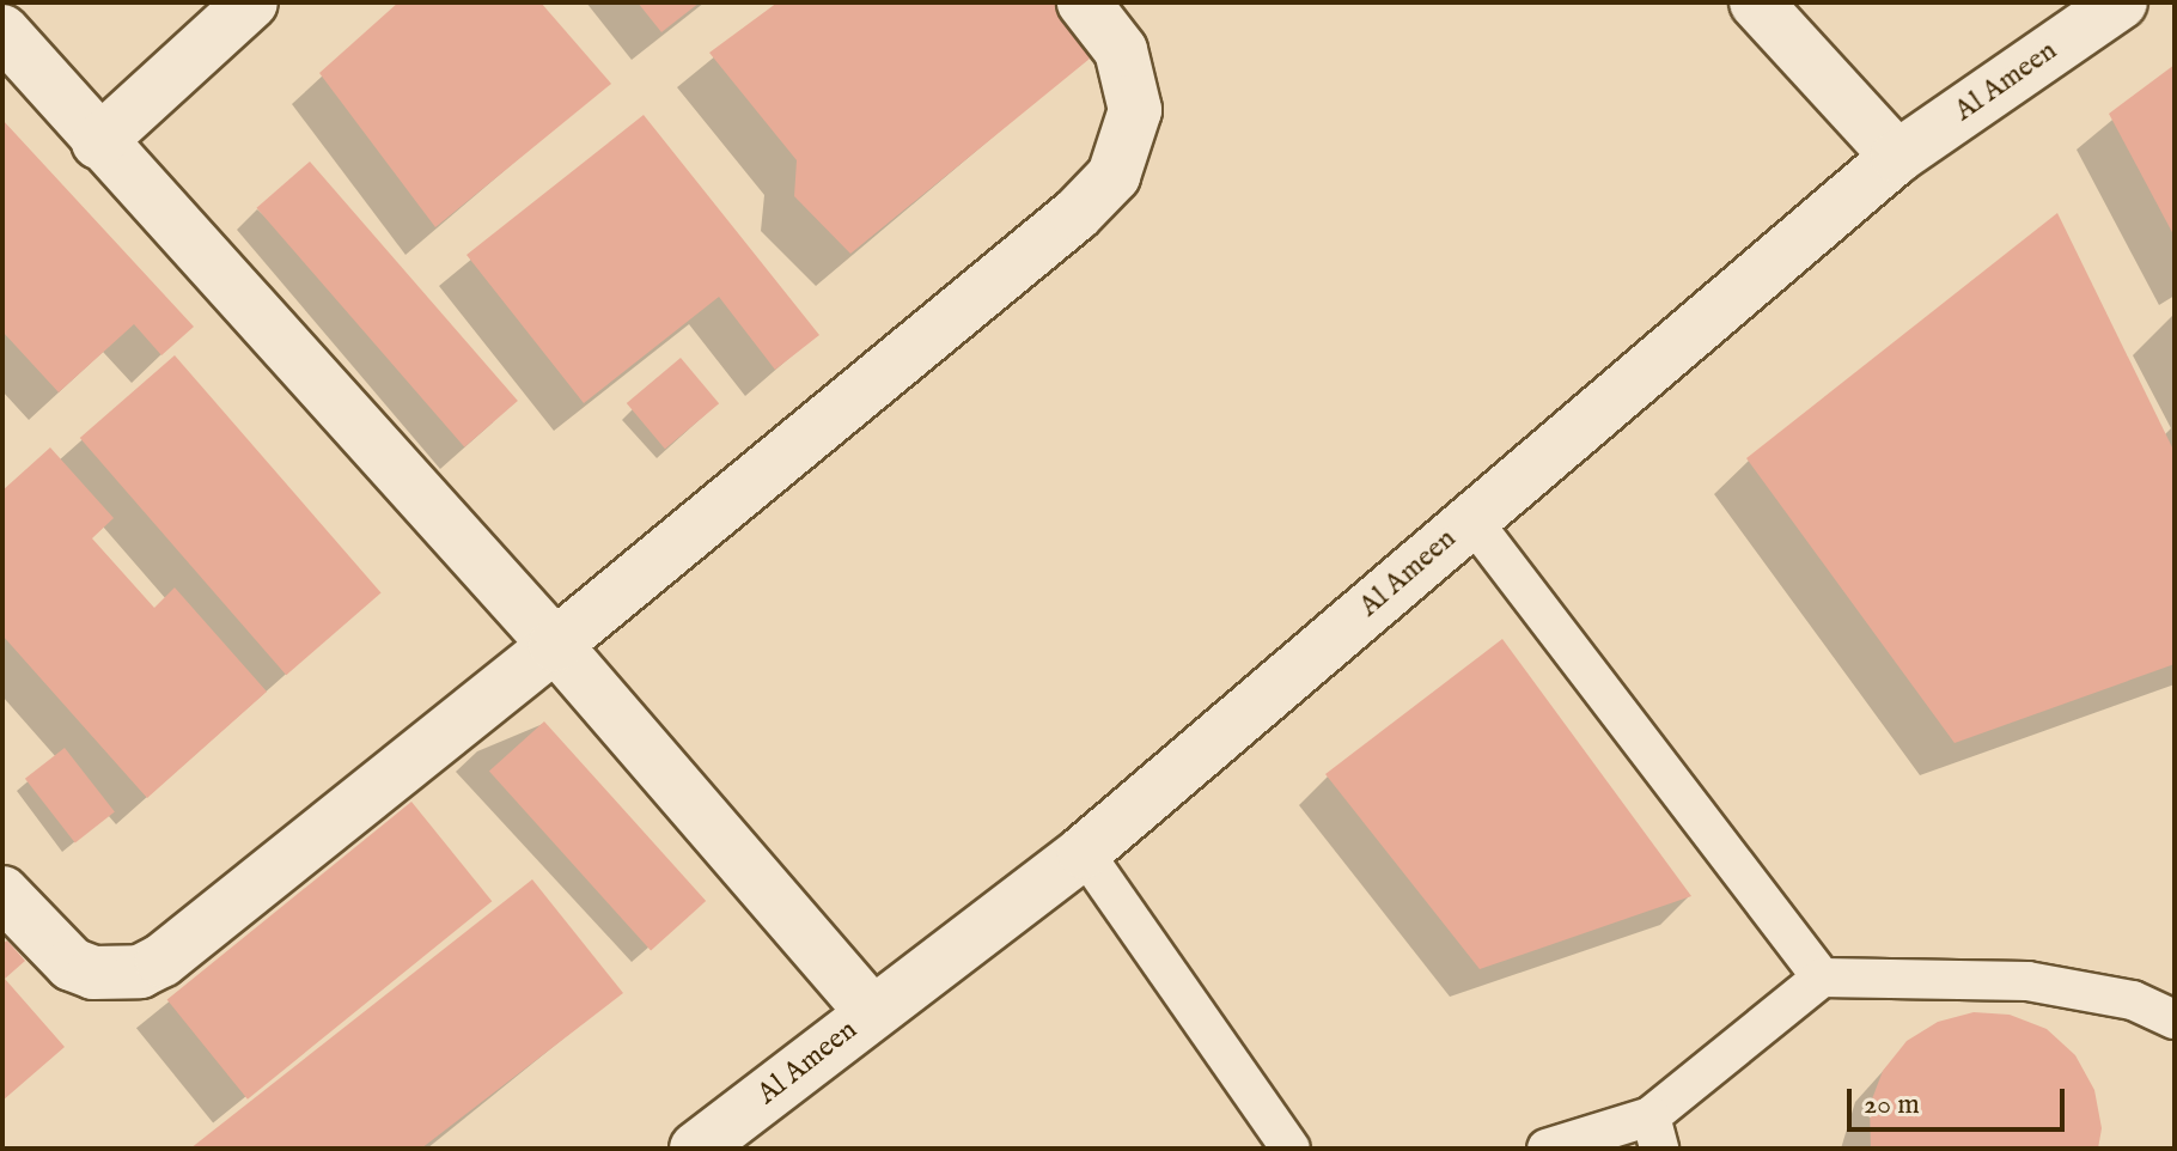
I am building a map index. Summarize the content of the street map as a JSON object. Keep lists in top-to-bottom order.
{
  "streets": {
    "street": ["Al Ameen"]
  },
  "scale_bar": "20 m"
}
